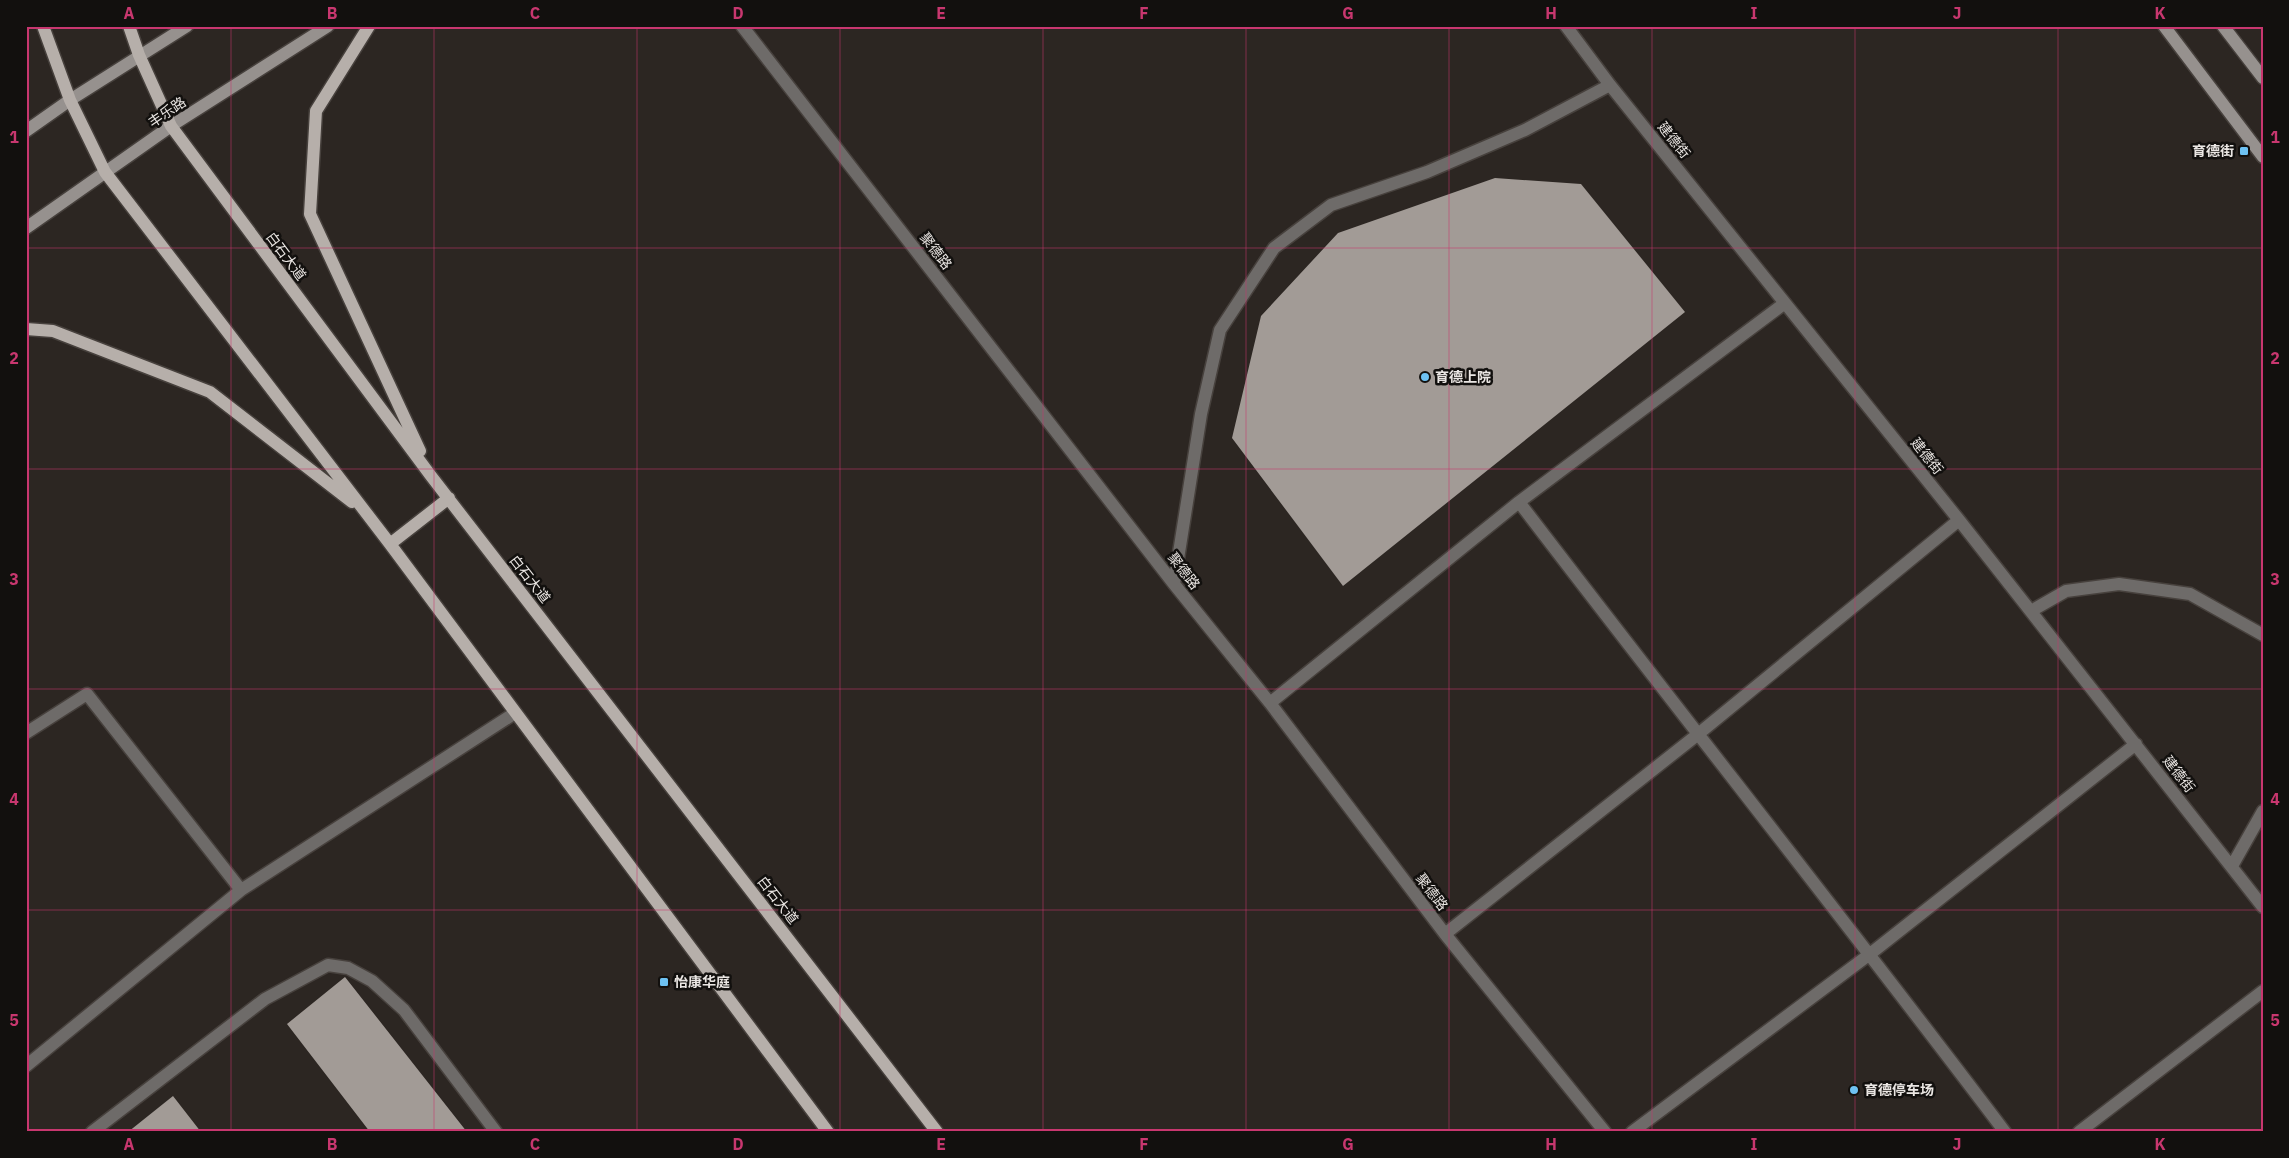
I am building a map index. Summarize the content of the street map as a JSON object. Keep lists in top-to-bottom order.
{
  "streets": {
    "main road": ["丰乐路", "白石大道"],
    "street": ["建德街", "聚德路"]
  },
  "crossings": [
    ["丰乐路", "白石大道"]
  ],
  "places": {
    "transit": ["育德街", "怡康华庭"],
    "other": ["育德上院", "育德停车场"]
  },
  "grid": {
    "columns": [
      "A",
      "B",
      "C",
      "D",
      "E",
      "F",
      "G",
      "H",
      "I",
      "J",
      "K"
    ],
    "rows": [
      "1",
      "2",
      "3",
      "4",
      "5"
    ]
  }
}
